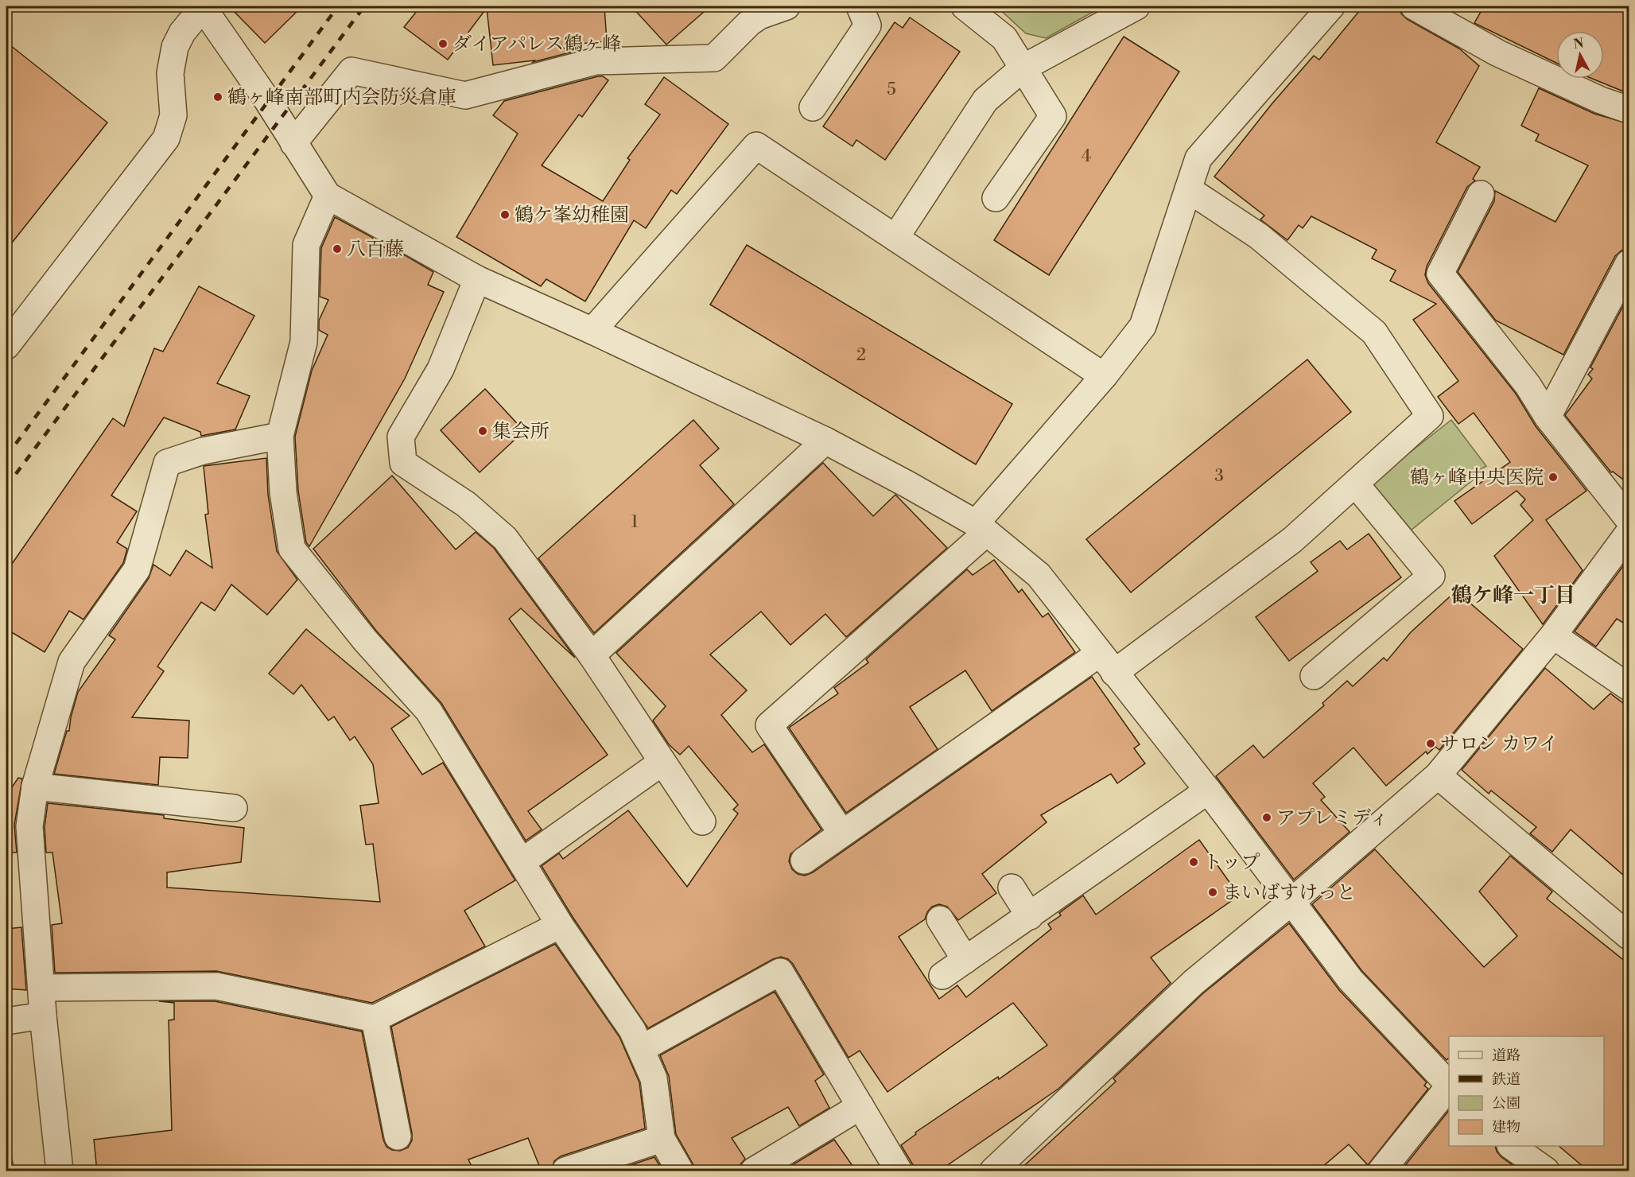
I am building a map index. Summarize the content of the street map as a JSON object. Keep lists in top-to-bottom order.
{
  "districts": ["鶴ケ峰一丁目"],
  "places": [
    "ダイアパレス鶴ヶ峰",
    "鶴ヶ峰南部町内会防災倉庫",
    "鶴ケ峯幼稚園",
    "八百藤",
    "集会所",
    "鶴ヶ峰中央医院",
    "サロン カワイ",
    "アプレミディ",
    "トップ",
    "まいばすけっと"
  ],
  "house_numbers": [
    "5",
    "4",
    "2",
    "3",
    "1"
  ],
  "legend": [
    "道路",
    "鉄道",
    "公園",
    "建物"
  ],
  "north": "top"
}
